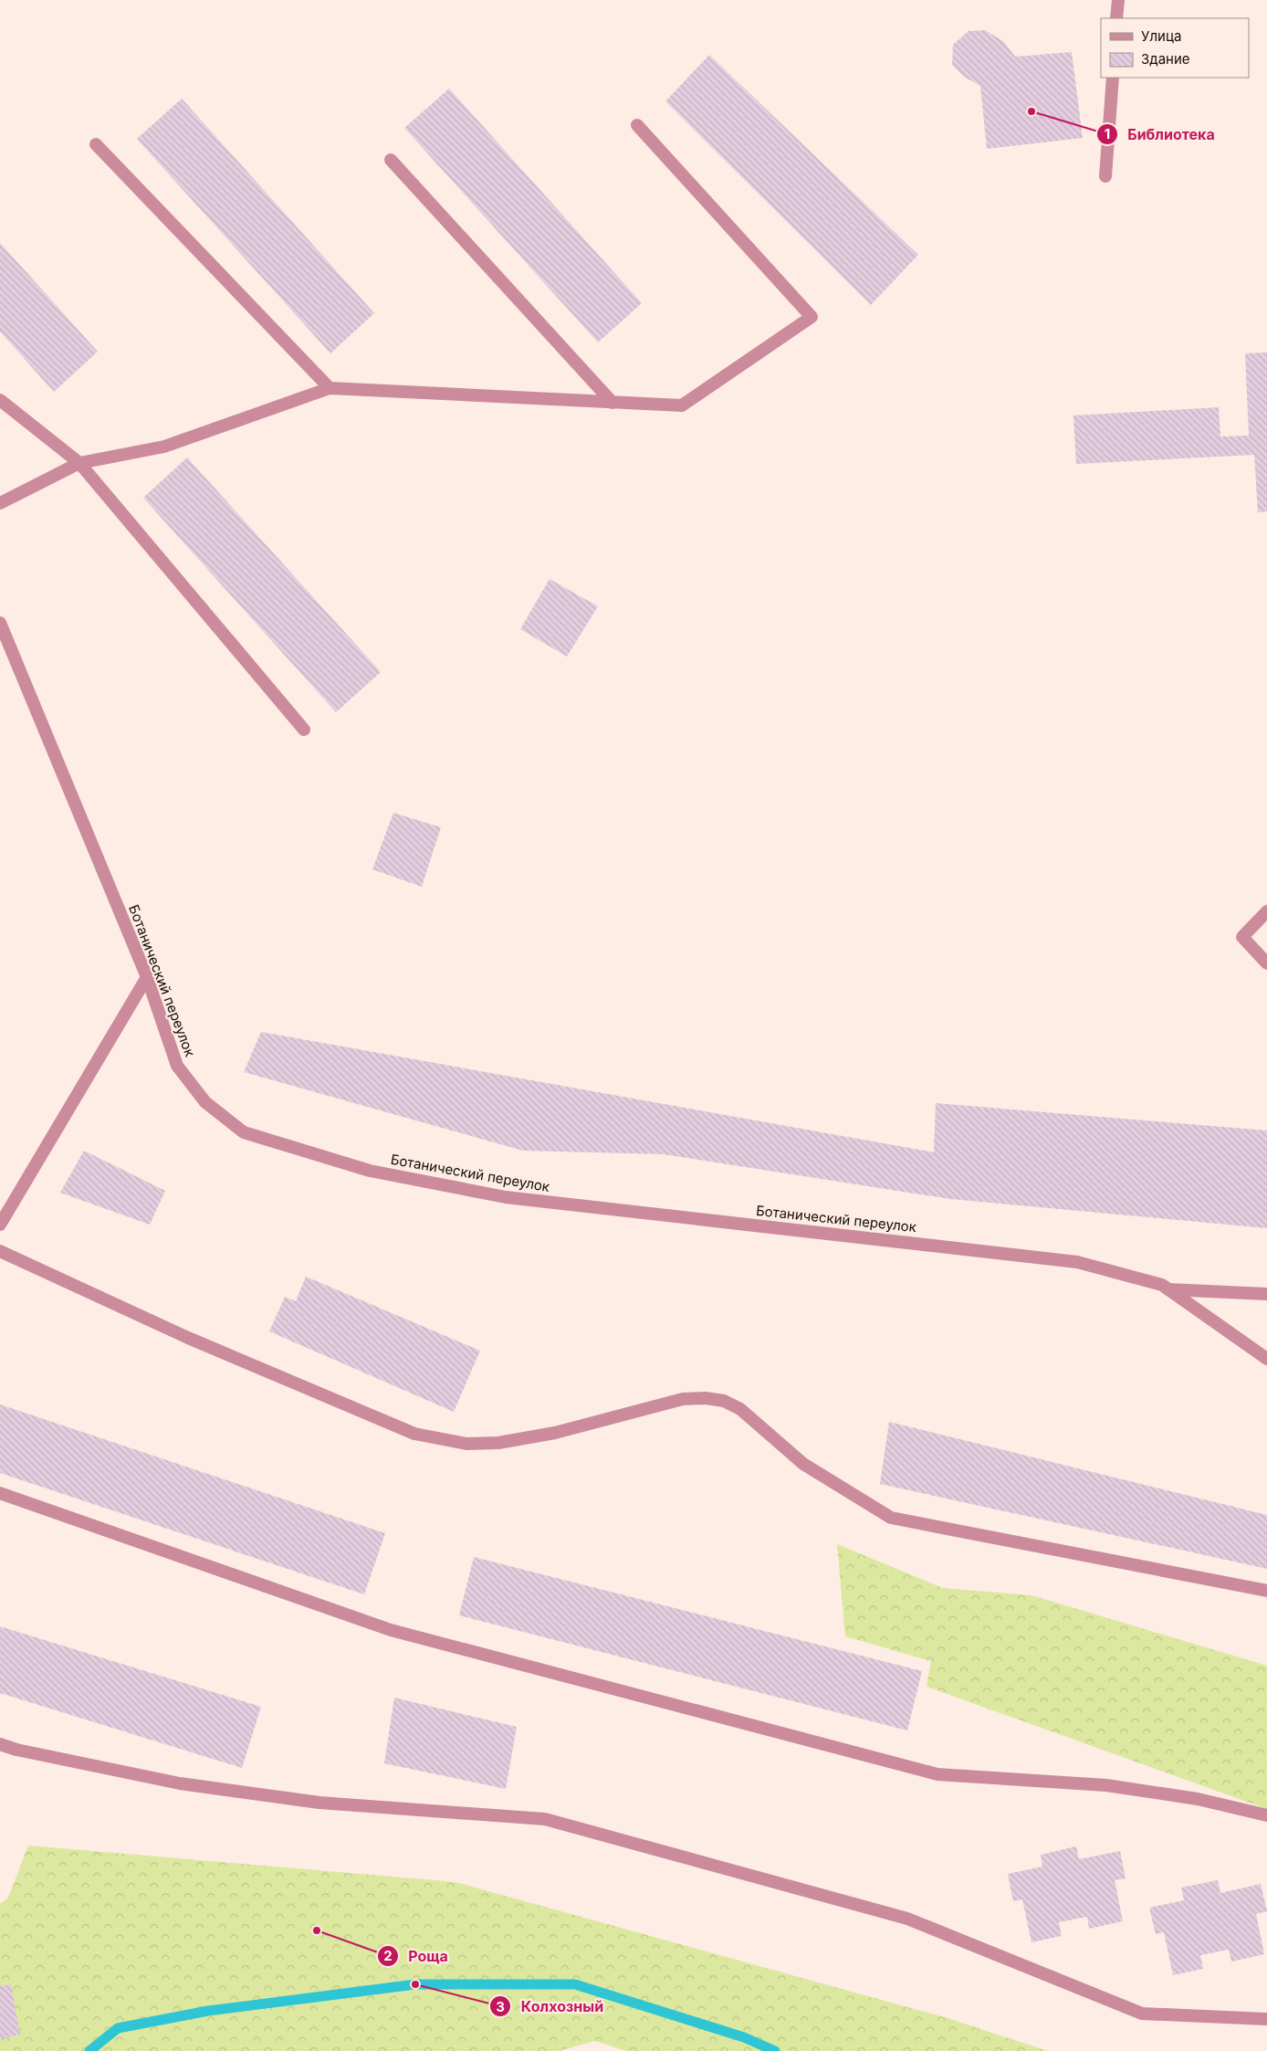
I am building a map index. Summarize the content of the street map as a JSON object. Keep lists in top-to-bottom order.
{
  "streets": {
    "street": ["Ботанический переулок"]
  },
  "places": ["Библиотека", "Роща", "Колхозный"],
  "legend": ["Улица", "Здание"]
}
